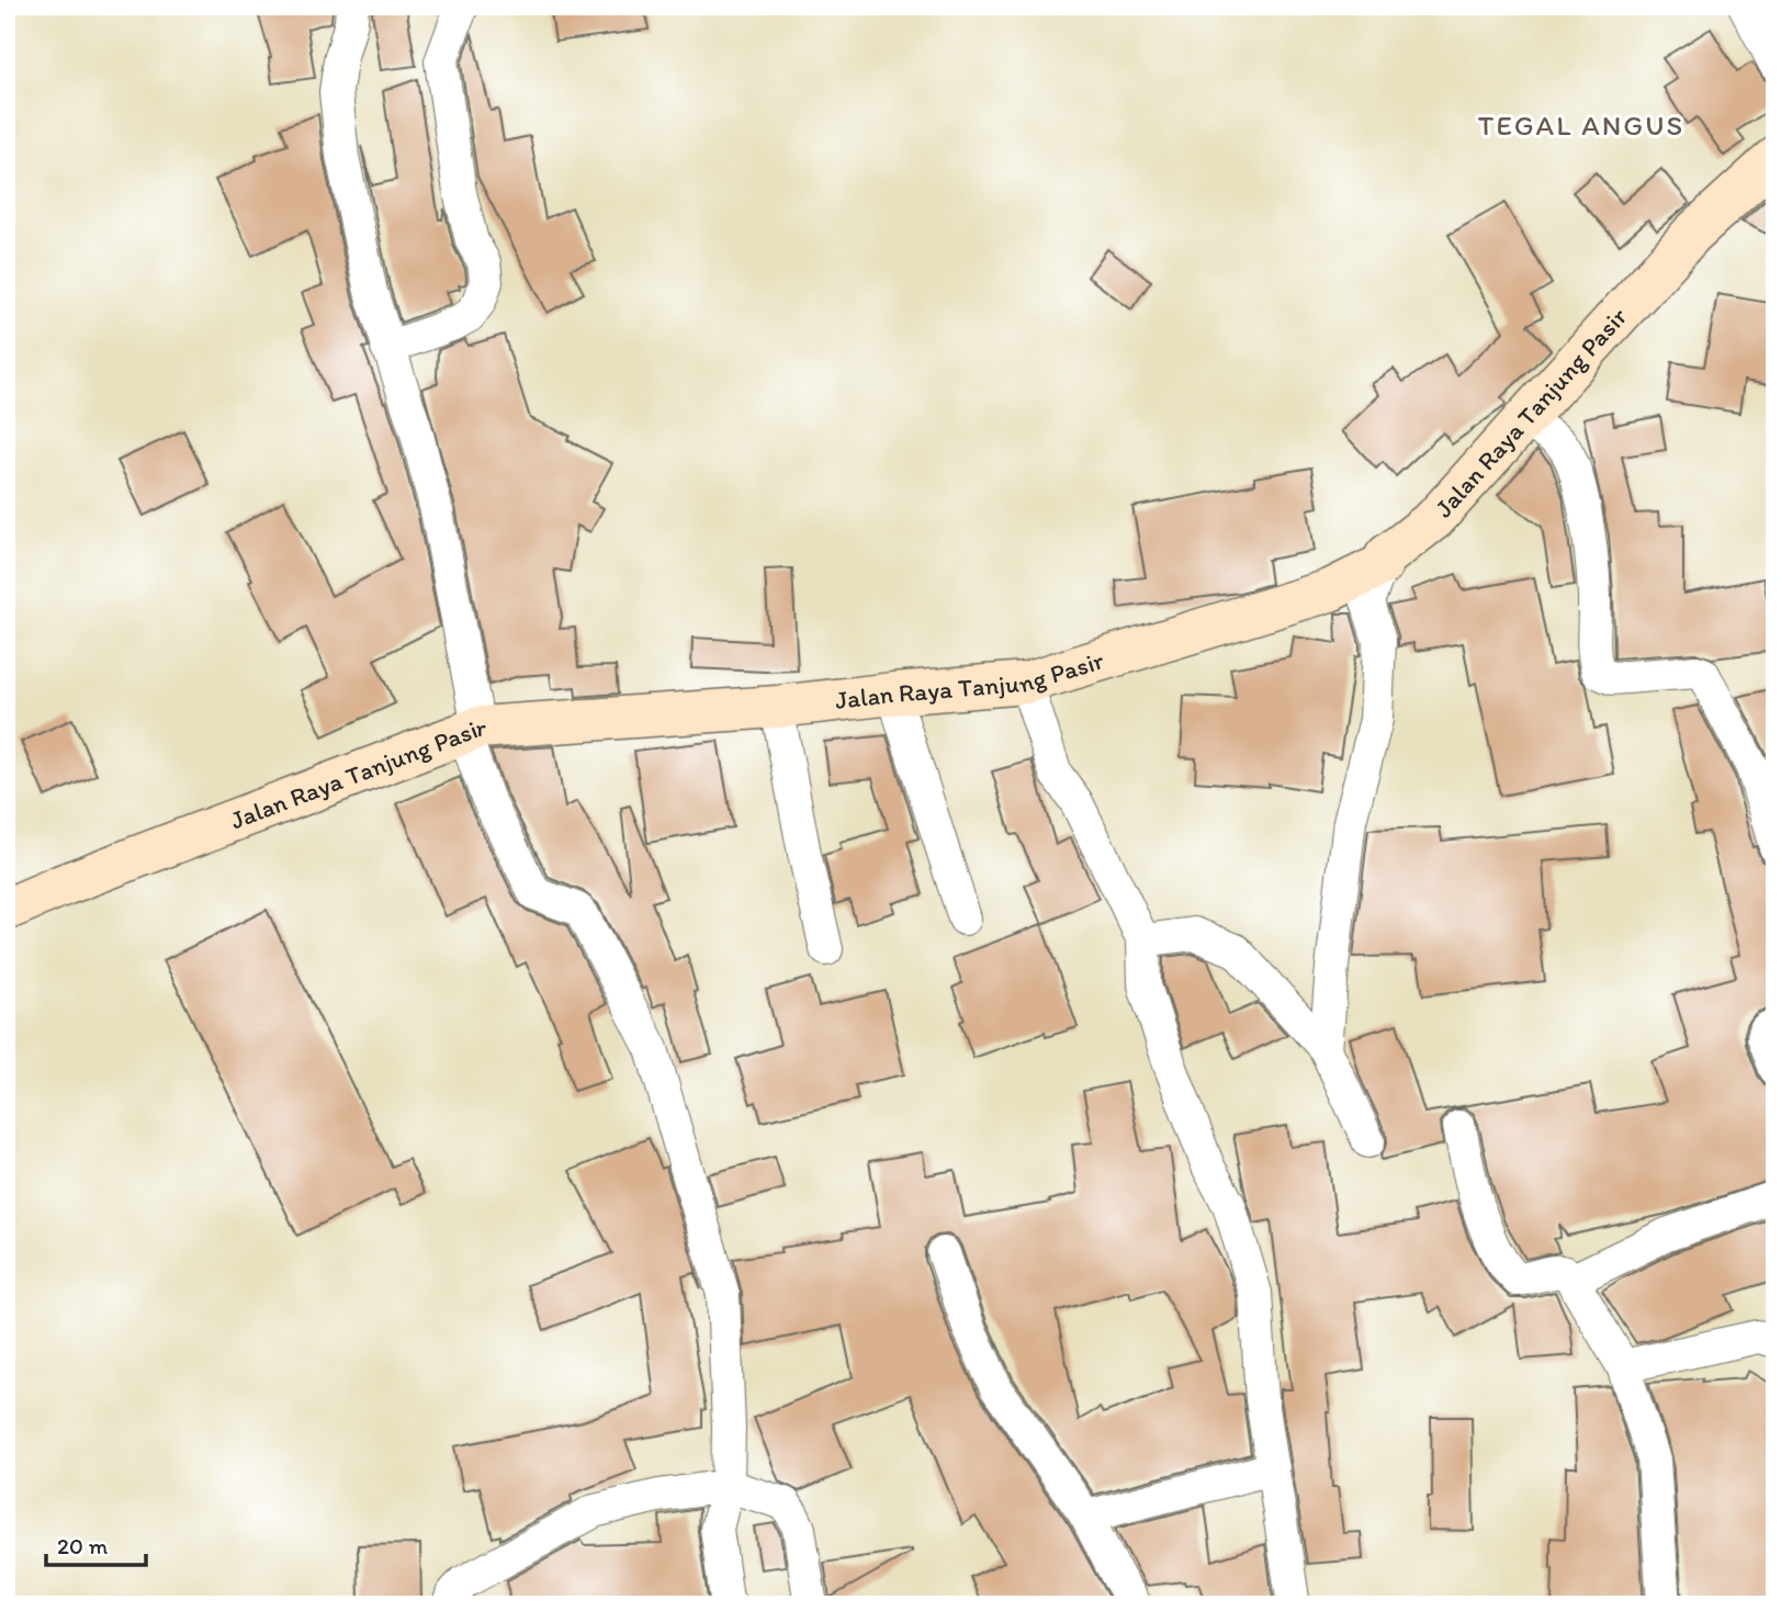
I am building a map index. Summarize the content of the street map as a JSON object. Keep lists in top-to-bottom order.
{
  "streets": {
    "street": ["Jalan Raya Tanjung Pasir"]
  },
  "districts": ["TEGAL ANGUS"],
  "scale_bar": "20 m"
}
